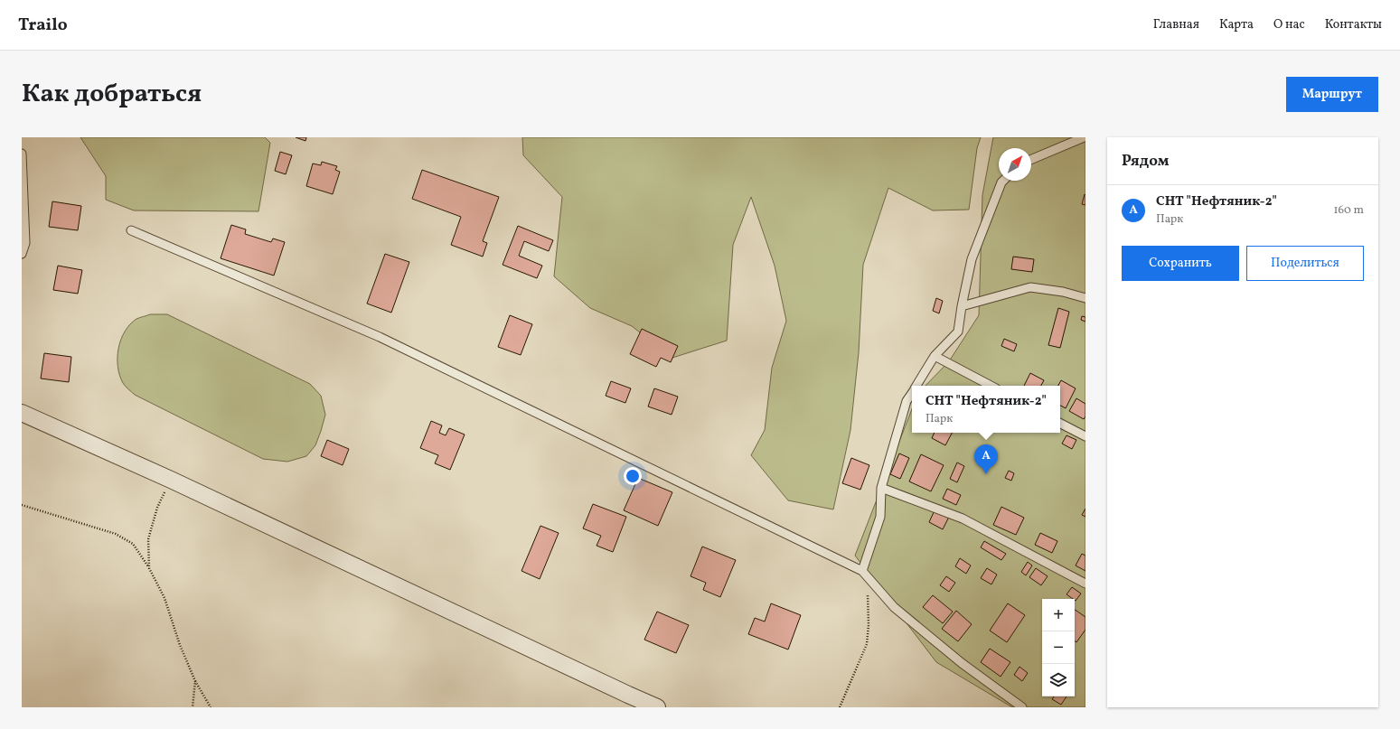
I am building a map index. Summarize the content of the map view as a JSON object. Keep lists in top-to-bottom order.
{
  "north": "top right",
  "page": {
    "header": "Trailo",
    "nav": [
      "Главная",
      "Карта",
      "О нас",
      "Контакты"
    ],
    "title": "Как добраться",
    "buttons": [
      "Маршрут",
      ["Сохранить", "Поделиться"]
    ],
    "heading": "Рядом",
    "list": [
      {
        "mark": "A",
        "name": "СНТ \"Нефтяник-2\"",
        "note": "Парк",
        "value": "160 m"
      }
    ],
    "popup": ["СНТ \"Нефтяник-2\"", "Парк"],
    "pins": "A",
    "map_buttons": ["+", "−"]
  }
}
